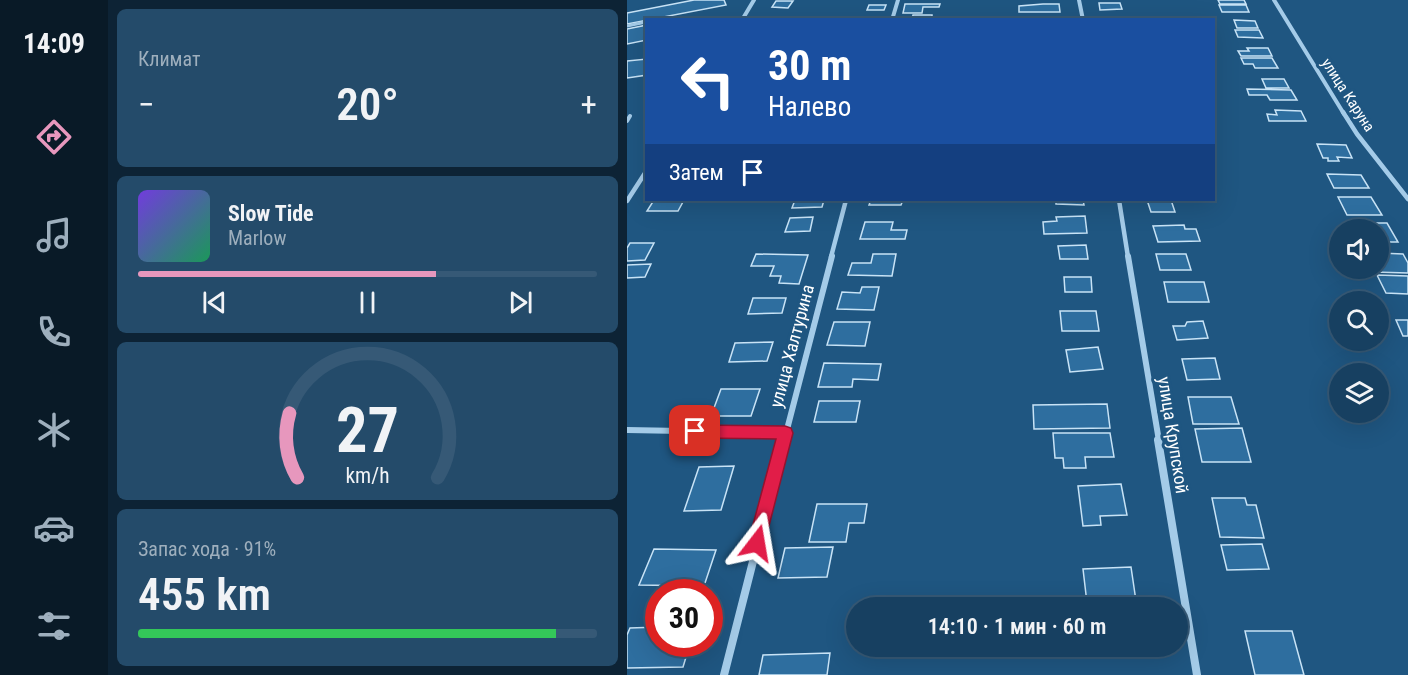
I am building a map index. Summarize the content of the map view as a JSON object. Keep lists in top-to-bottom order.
{
  "streets": {
    "street": ["улица Каруна", "улица Халтурина", "улица Крупской"]
  },
  "page": {
    "tabs": "14:09",
    "tile": [
      "Климат",
      ["Запас хода · 91%", "455 km"]
    ],
    "turn": ["30 m", "Налево"],
    "heat": ["−", "20°", "+"],
    "then": "Затем",
    "song": ["Slow Tide", "Marlow"],
    "limit": "30",
    "trip": "14:10 · 1 мин · 60 m",
    "gauge": ["27", "km/h"]
  }
}
